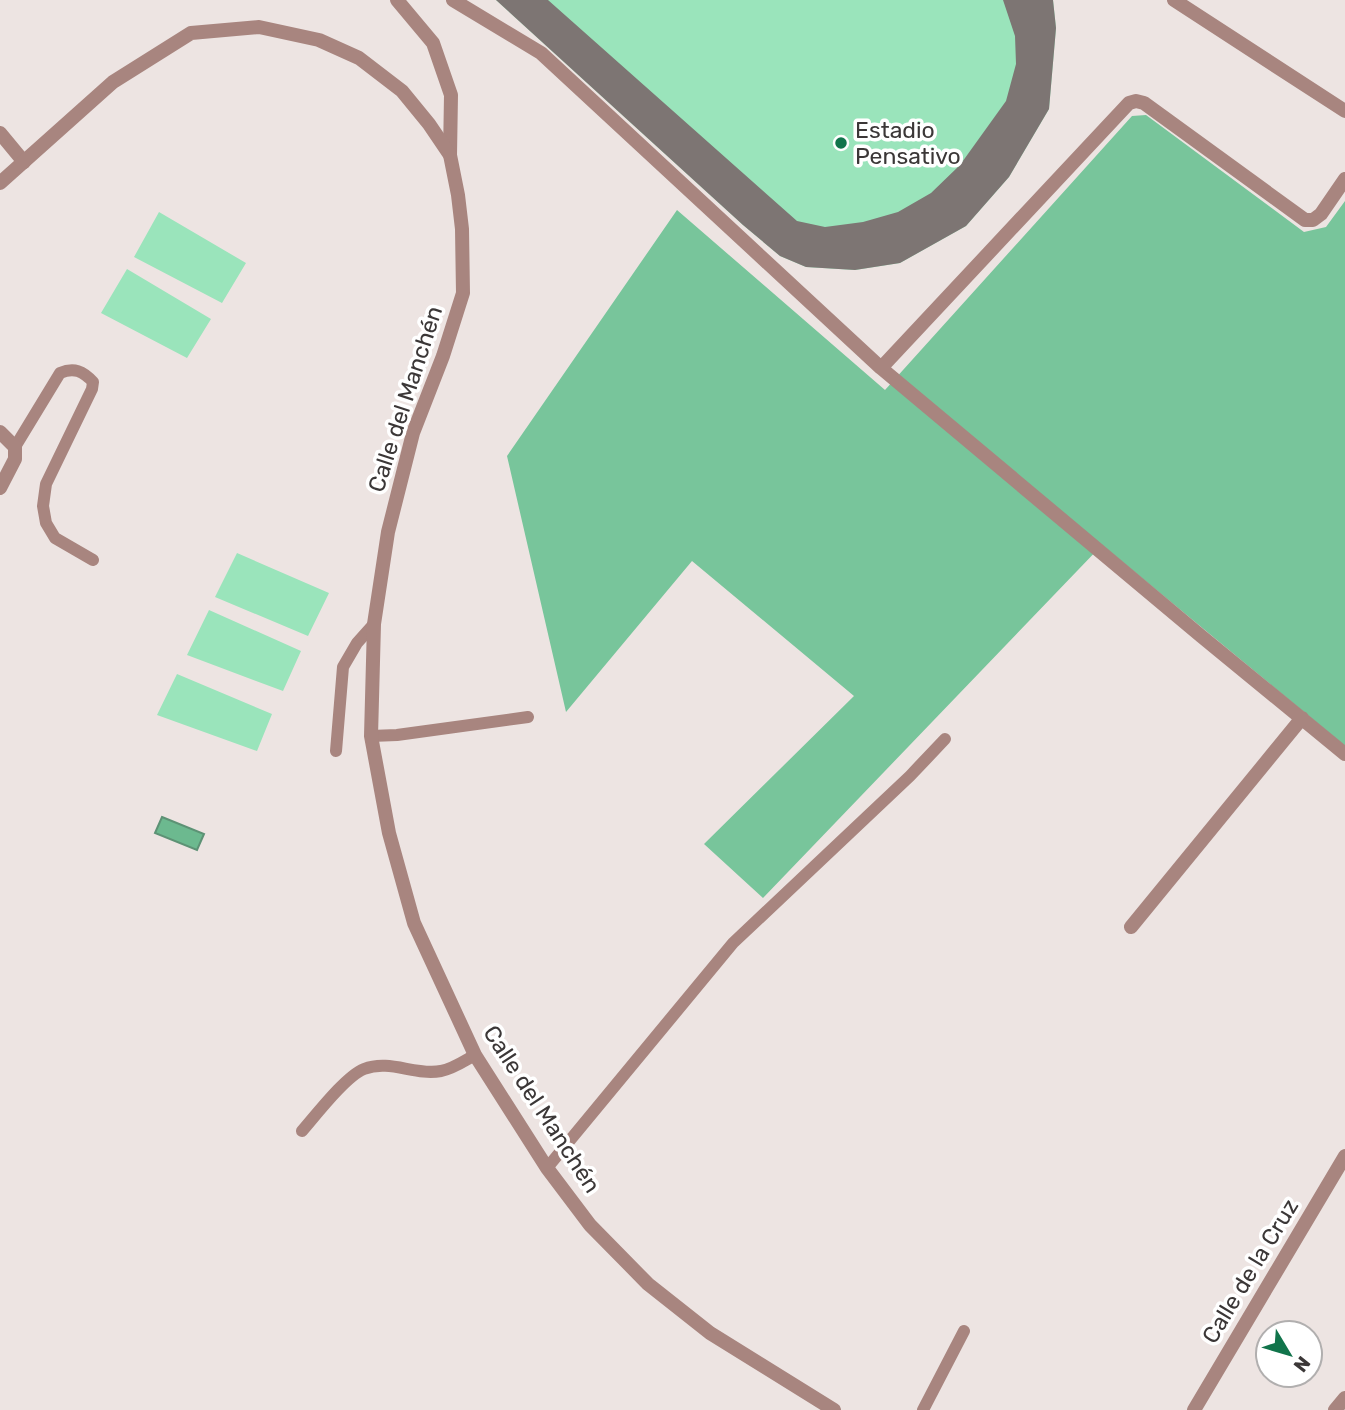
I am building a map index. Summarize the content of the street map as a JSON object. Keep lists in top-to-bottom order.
{
  "streets": {
    "street": ["Calle del Manchén", "Calle de la Cruz"]
  },
  "places": ["Estadio Pensativo"],
  "north": "bottom right"
}
